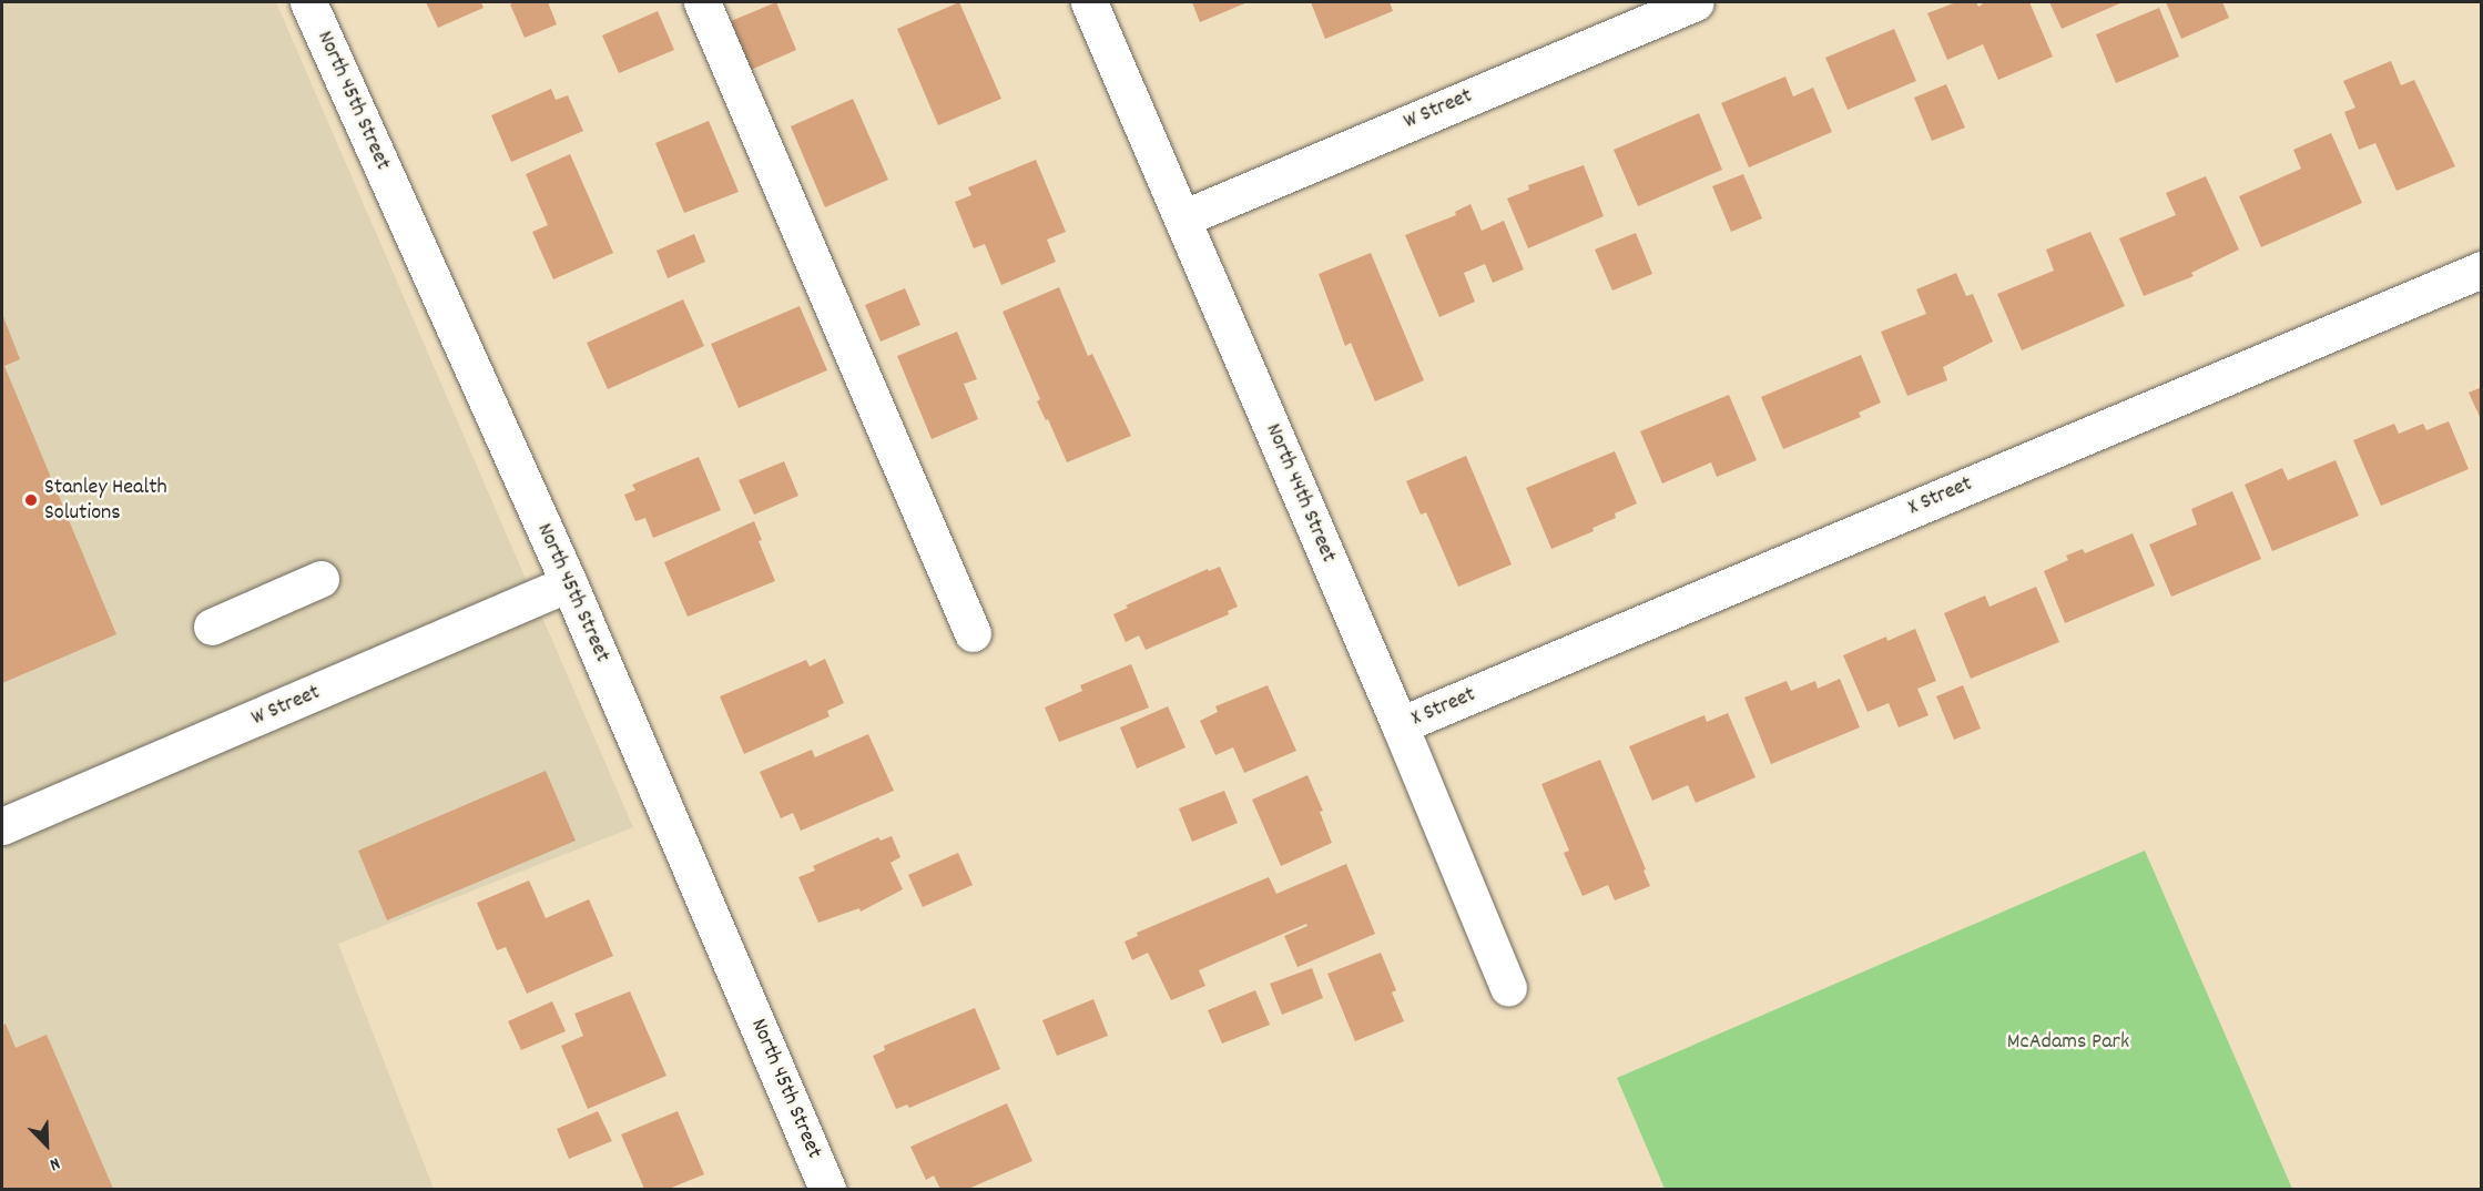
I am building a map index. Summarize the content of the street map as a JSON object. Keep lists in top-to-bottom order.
{
  "streets": {
    "street": [
      "North 45th Street",
      "W Street",
      "North 44th Street",
      "X Street"
    ]
  },
  "crossings": [
    ["North 45th Street", "W Street"],
    ["W Street", "North 44th Street"],
    ["North 44th Street", "X Street"]
  ],
  "parks": ["McAdams Park"],
  "places": ["Stanley Health Solutions"],
  "north": "bottom right"
}
